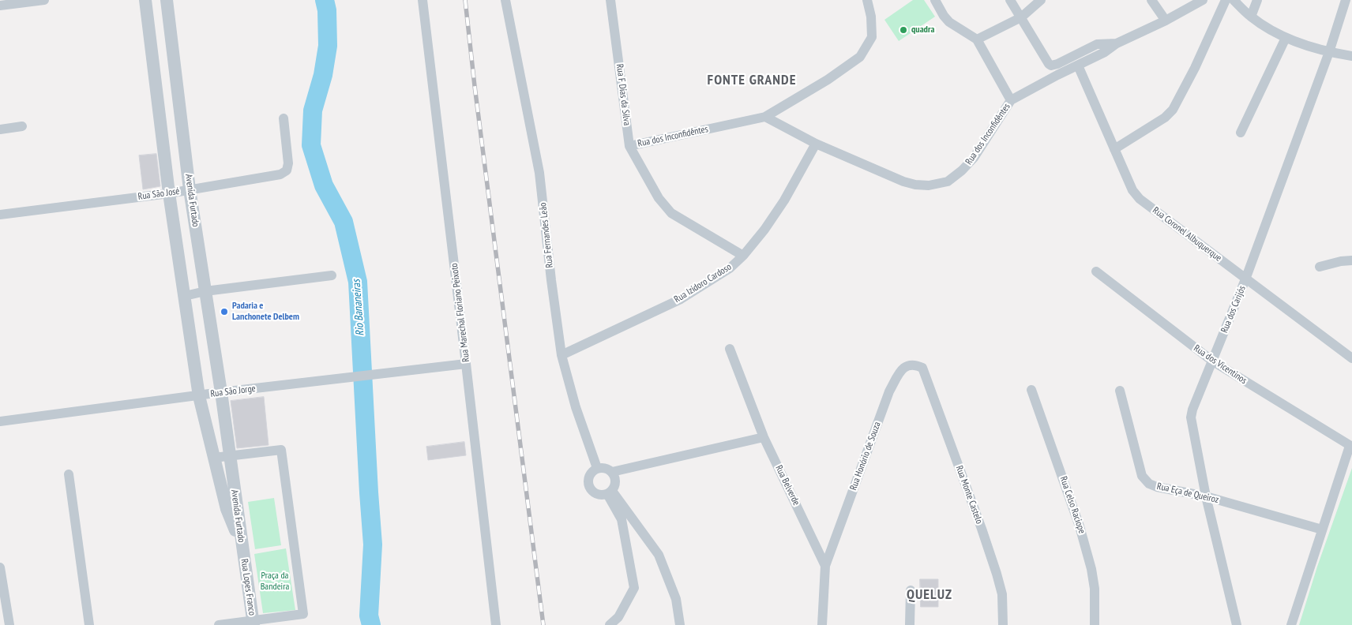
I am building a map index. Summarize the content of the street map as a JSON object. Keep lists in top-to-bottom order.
{
  "streets": {
    "street": [
      "Rua F Dias da Silva",
      "Rua dos Inconfidêntes",
      "Rua São José",
      "Avenida Furtado",
      "Rua Coronel Albuquerque",
      "Rua Fernandes Leão",
      "Rua Izidoro Cardoso",
      "Rua dos Carijós",
      "Rua Marechal Floriano Peixoto",
      "Rua dos Vicentinos",
      "Rua São Jorge",
      "Rua Honório de Souza",
      "Rua Belverde",
      "Rua Eça de Queiroz",
      "Rua Monte Castelo",
      "Rua Celso Raciope",
      "Rua Lopes Franco"
    ]
  },
  "crossings": [
    ["Rua F Dias da Silva", "Rua dos Inconfidêntes"],
    ["Rua F Dias da Silva", "Rua Izidoro Cardoso"],
    ["Rua dos Inconfidêntes", "Rua Coronel Albuquerque"],
    ["Rua dos Inconfidêntes", "Rua Izidoro Cardoso"],
    ["Rua São José", "Avenida Furtado"],
    ["Avenida Furtado", "Rua São Jorge"],
    ["Avenida Furtado", "Rua Lopes Franco"],
    ["Rua Coronel Albuquerque", "Rua dos Carijós"],
    ["Rua Fernandes Leão", "Rua Izidoro Cardoso"],
    ["Rua dos Carijós", "Rua dos Vicentinos"],
    ["Rua dos Carijós", "Rua Eça de Queiroz"],
    ["Rua Marechal Floriano Peixoto", "Rua São Jorge"],
    ["Rua Honório de Souza", "Rua Belverde"],
    ["Rua Honório de Souza", "Rua Monte Castelo"]
  ],
  "districts": ["FONTE GRANDE", "QUELUZ"],
  "water": ["Rio Bananeiras"],
  "parks": ["Praça da Bandeira"],
  "places": ["quadra", "Padaria e Lanchonete Delbem"]
}
